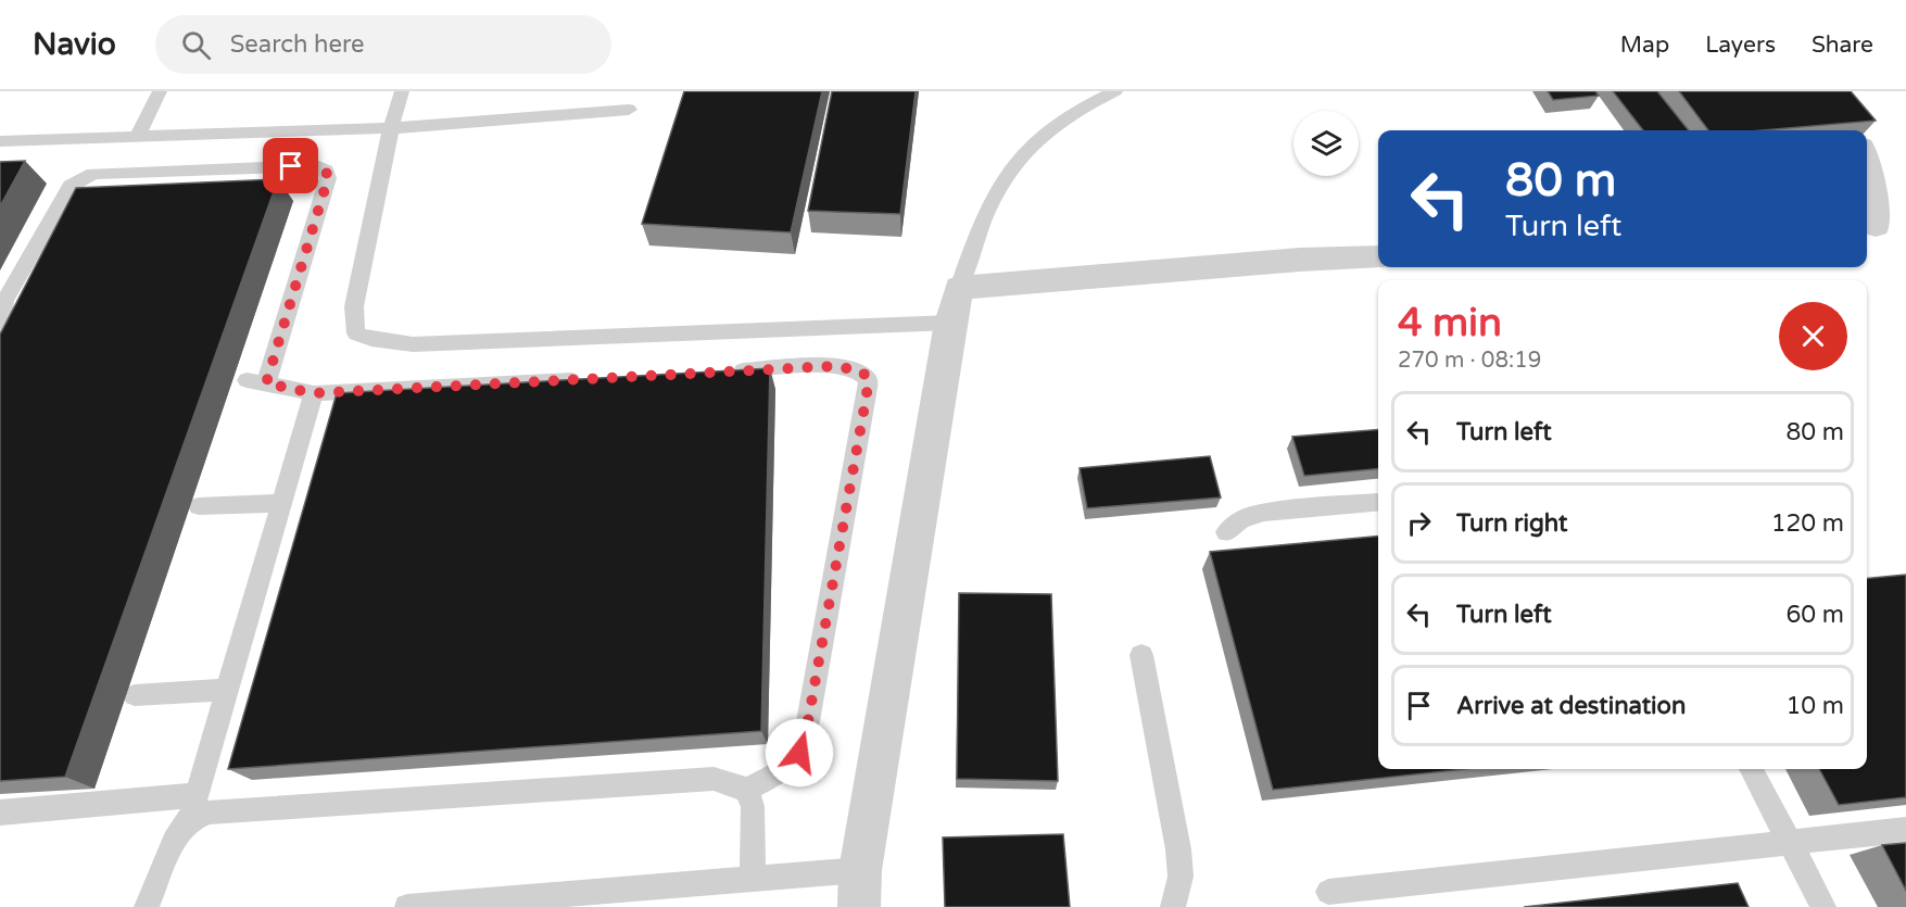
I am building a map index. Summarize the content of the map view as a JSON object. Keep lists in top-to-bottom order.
{
  "page": {
    "header": "Navio",
    "search": "Search here",
    "nav": ["Map", "Layers", "Share"],
    "turn": ["80 m", "Turn left"],
    "heading": ["4 min", "270 m · 08:19"],
    "list": [
      {
        "name": "Turn left",
        "value": "80 m"
      },
      {
        "name": "Turn right",
        "value": "120 m"
      },
      {
        "name": "Turn left",
        "value": "60 m"
      },
      {
        "name": "Arrive at destination",
        "value": "10 m"
      }
    ]
  }
}
